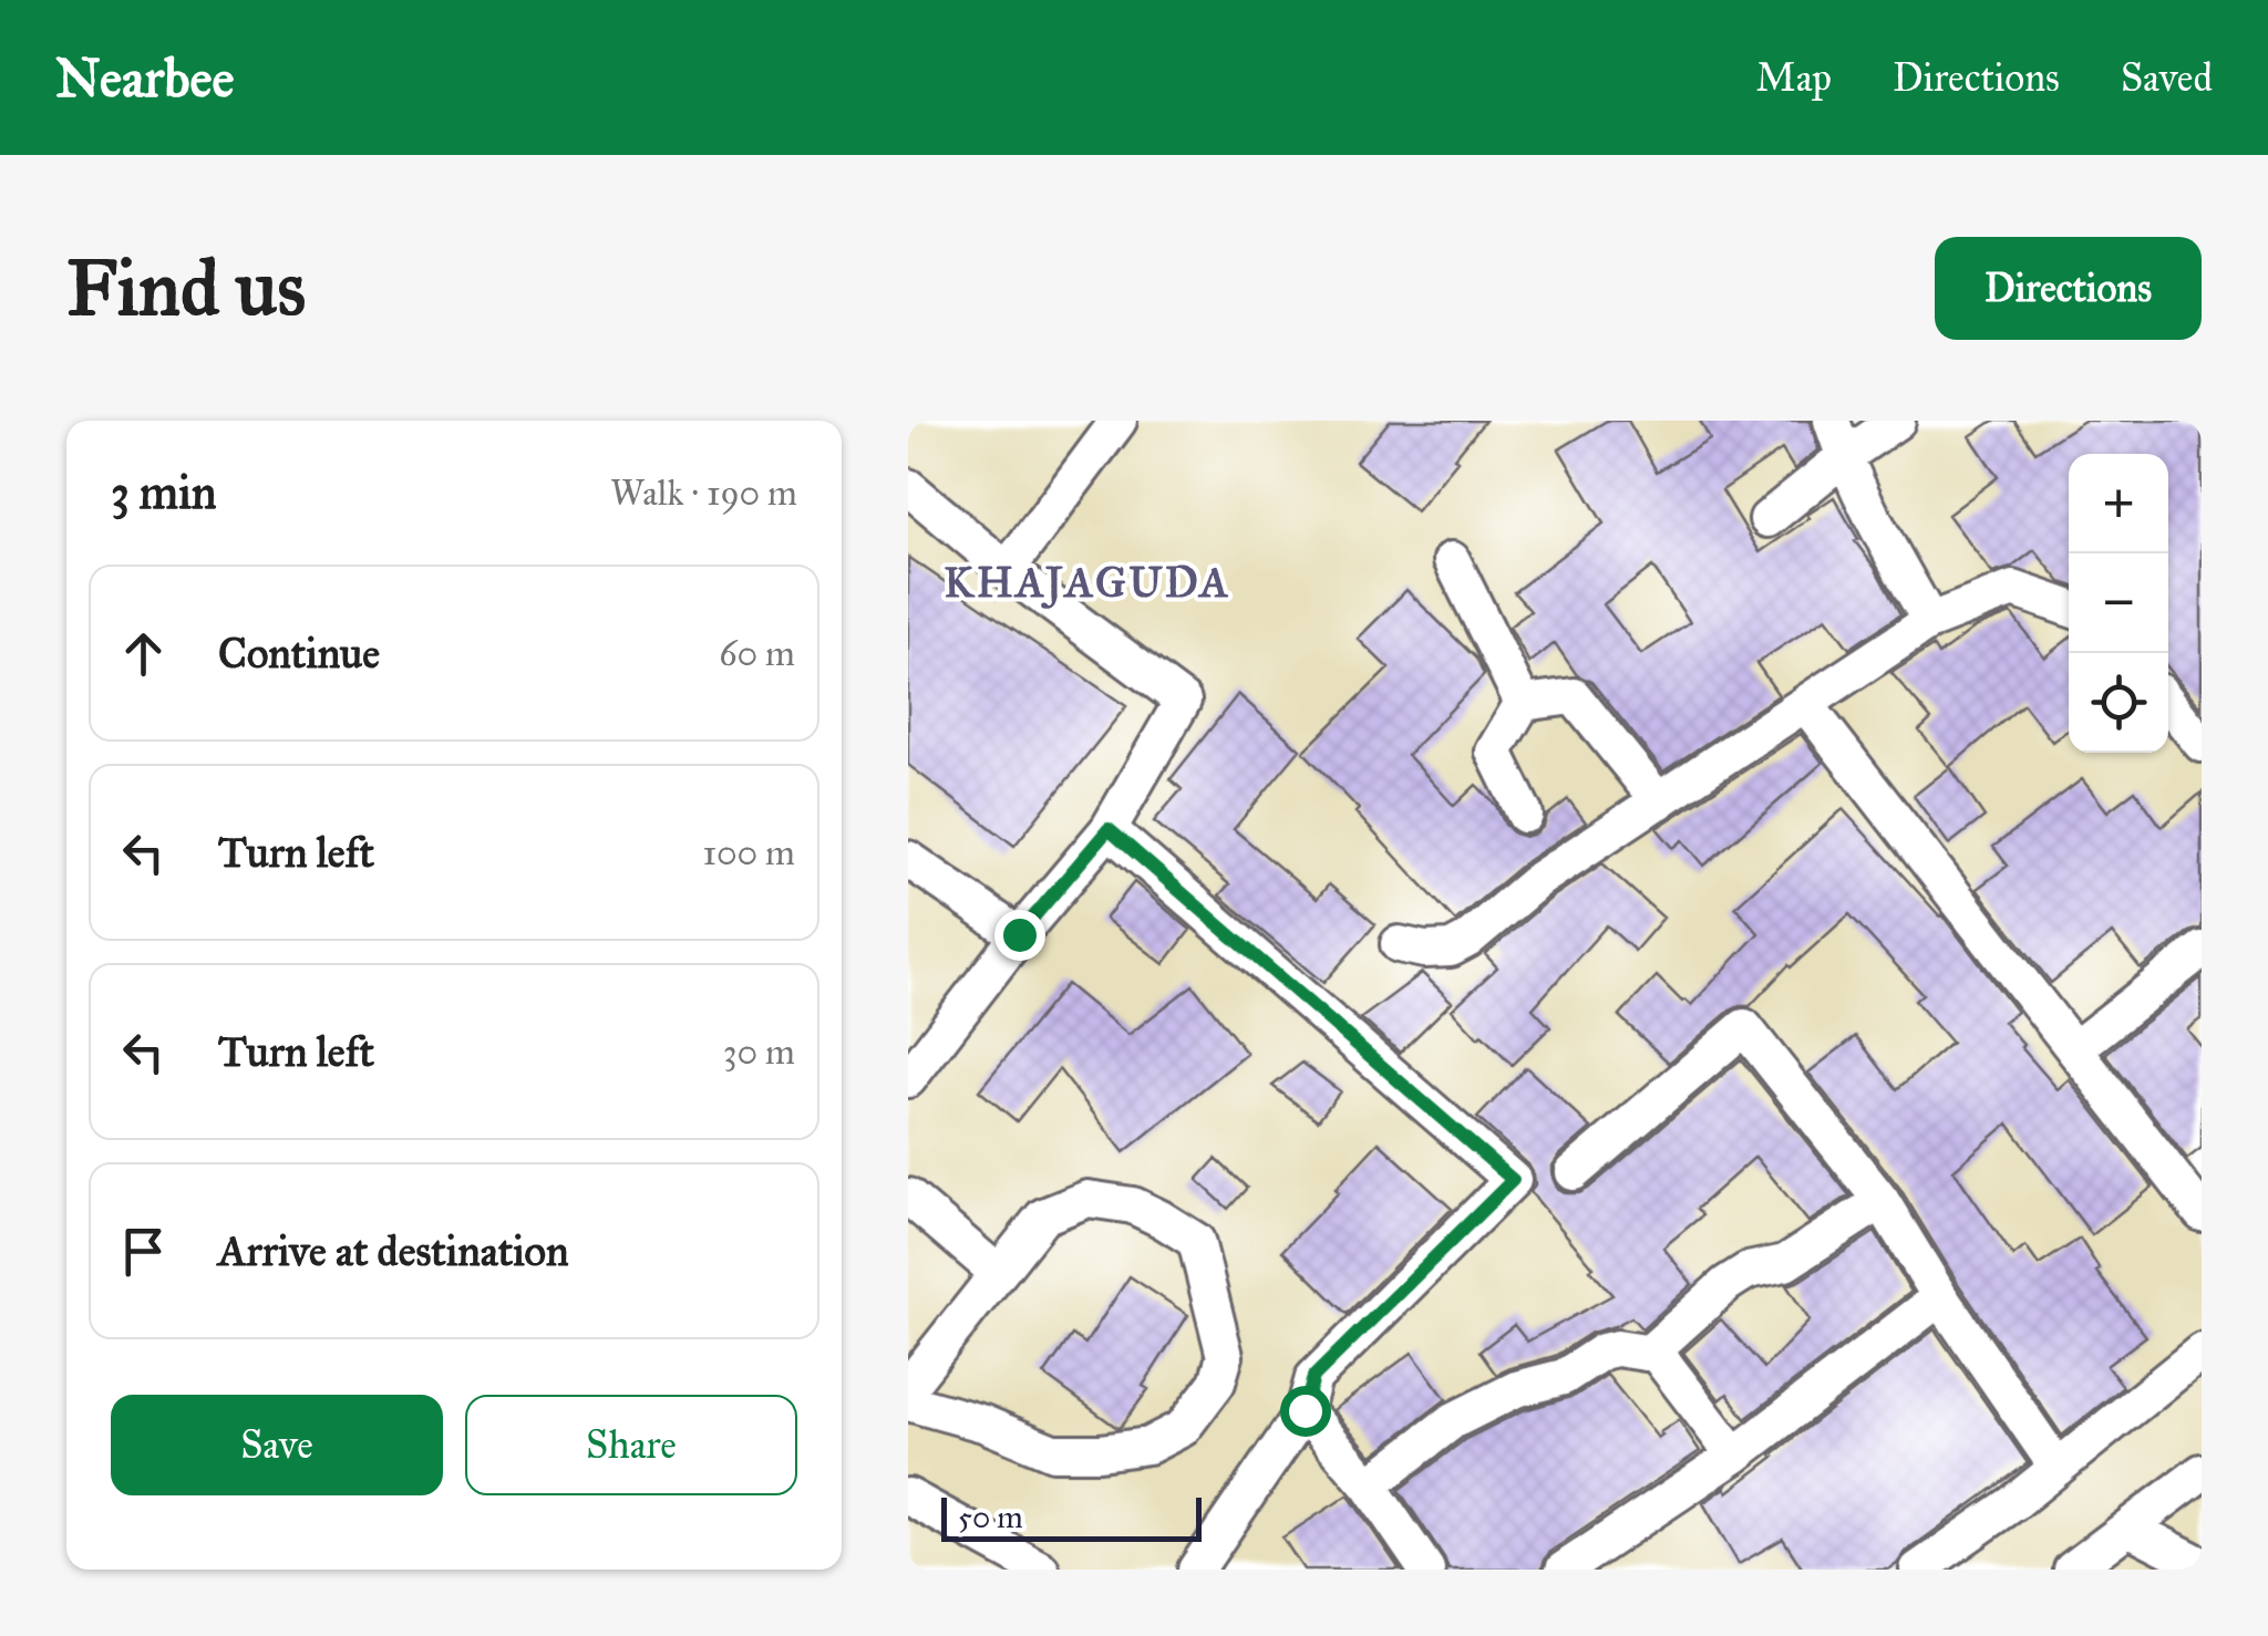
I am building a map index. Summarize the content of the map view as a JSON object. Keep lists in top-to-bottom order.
{
  "districts": ["KHAJAGUDA"],
  "scale_bar": "50 m",
  "page": {
    "header": "Nearbee",
    "nav": ["Map", "Directions", "Saved"],
    "buttons": [
      "Directions",
      ["Save", "Share"]
    ],
    "title": "Find us",
    "heading": ["3 min", "Walk · 190 m"],
    "map_buttons": ["+", "−"],
    "list": [
      ["Continue", "60 m"],
      ["Turn left", "100 m"],
      ["Turn left", "30 m"],
      "Arrive at destination"
    ],
    "scale": "50 m"
  }
}
